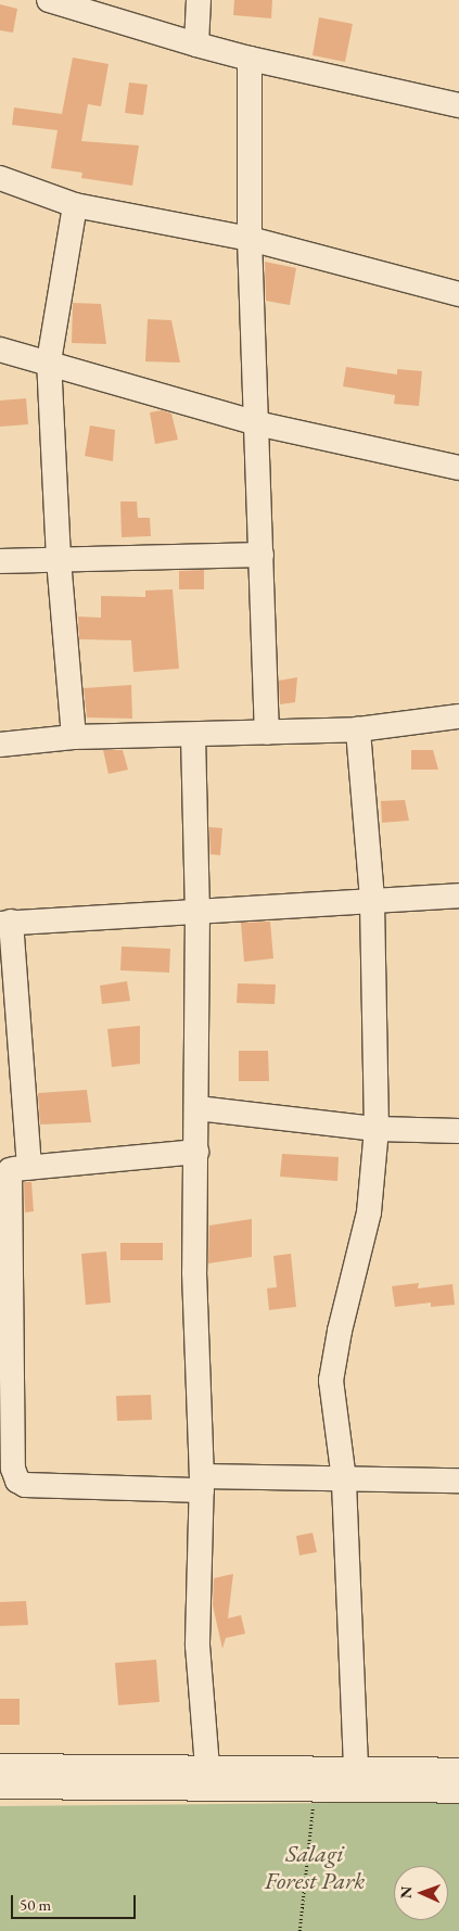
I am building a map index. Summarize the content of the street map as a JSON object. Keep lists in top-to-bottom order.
{
  "parks": ["Salagi Forest Park"],
  "scale_bar": "50 m",
  "north": "left"
}
